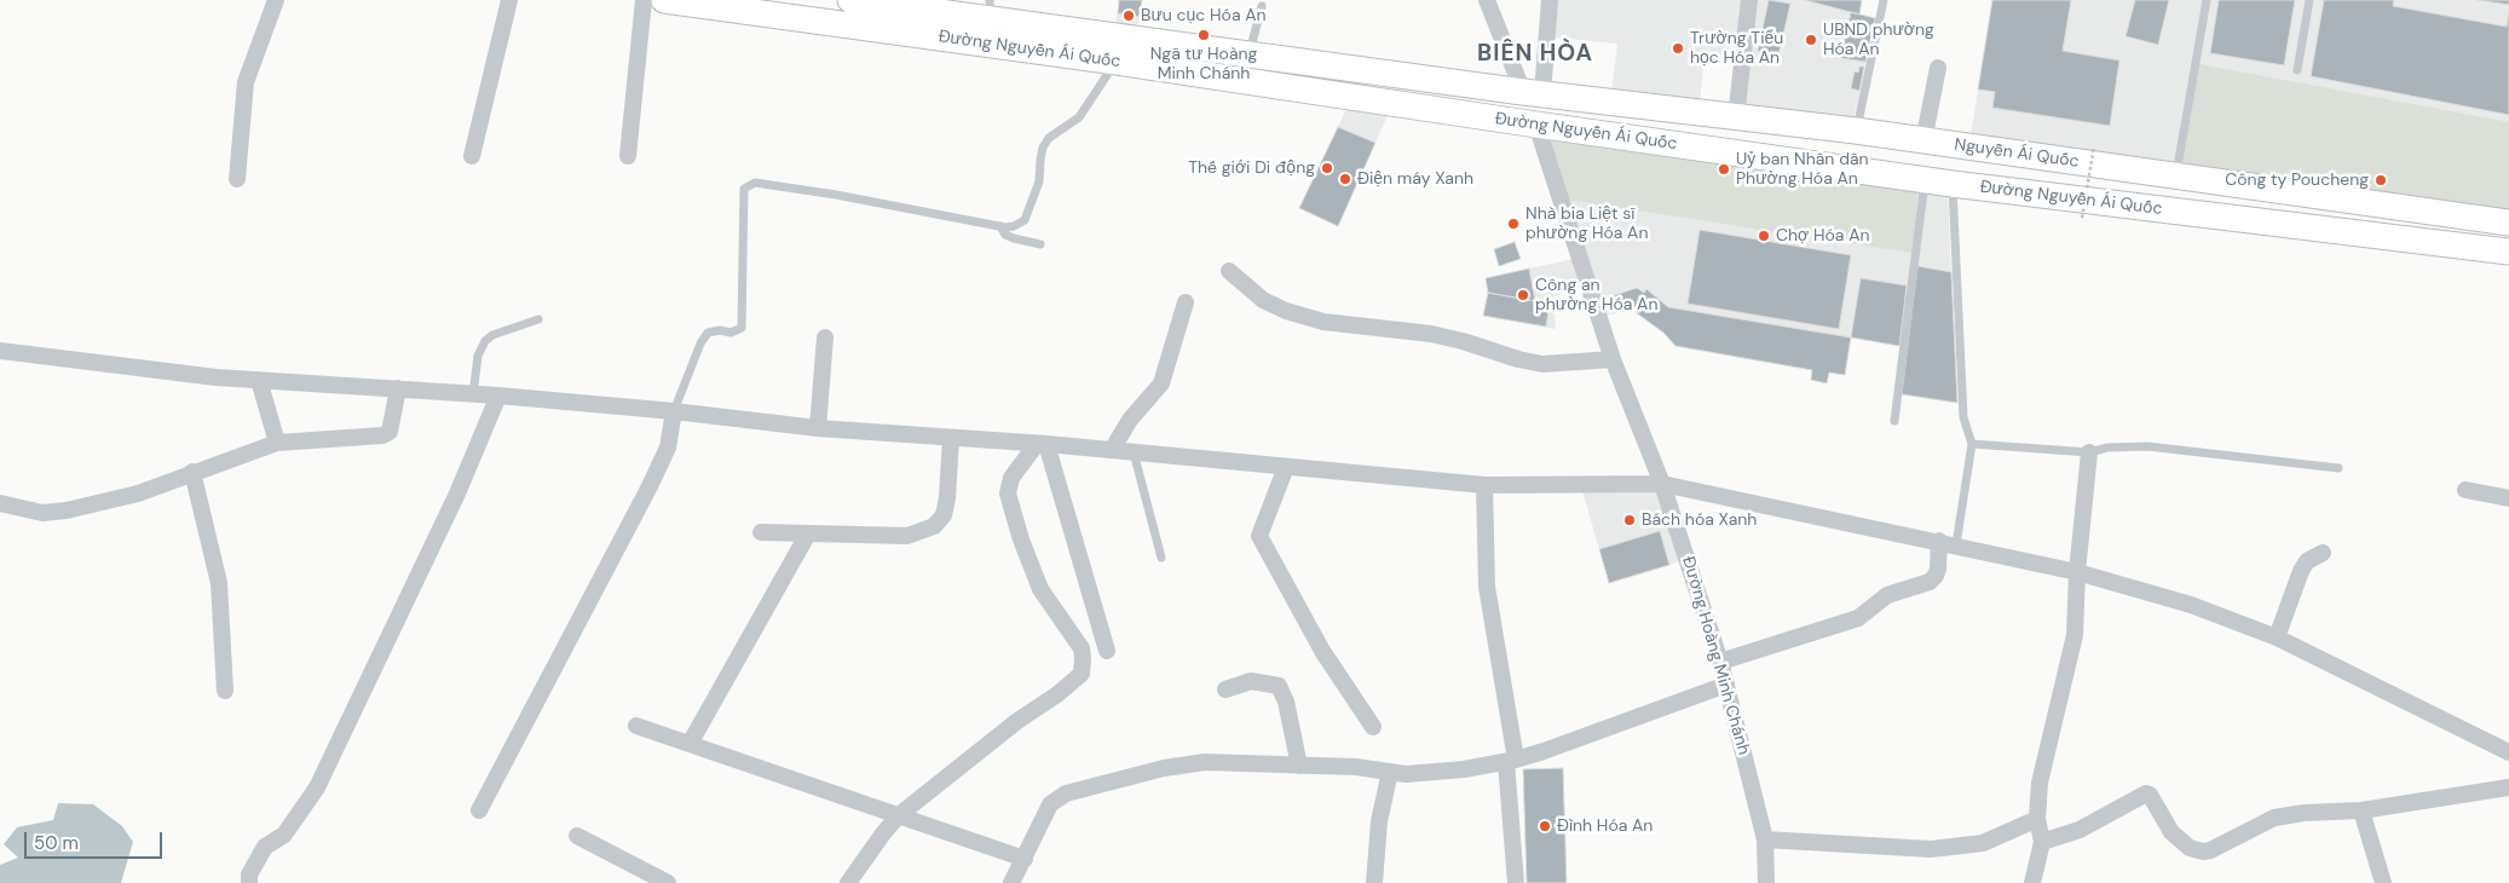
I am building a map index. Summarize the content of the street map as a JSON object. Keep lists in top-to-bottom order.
{
  "streets": {
    "main road": ["Đường Nguyễn Ái Quốc", "Nguyễn Ái Quốc"],
    "street": ["Đường Hoàng Minh Chánh"]
  },
  "crossings": [
    ["Đường Nguyễn Ái Quốc", "Nguyễn Ái Quốc"],
    ["Đường Nguyễn Ái Quốc", "Đường Hoàng Minh Chánh"]
  ],
  "districts": ["BIÊN HÒA"],
  "places": [
    "Bưu cục Hóa An",
    "Ngã tư Hoàng Minh Chánh",
    "UBND phường Hóa An",
    "Trường Tiểu học Hóa An",
    "Thế giới Di động",
    "Uỷ ban Nhân dân Phường Hóa An",
    "Điện máy Xanh",
    "Công ty Poucheng",
    "Nhà bia Liệt sĩ phường Hóa An",
    "Chợ Hóa An",
    "Công an phường Hóa An",
    "Bách hóa Xanh",
    "Đình Hóa An"
  ],
  "scale_bar": "50 m"
}
